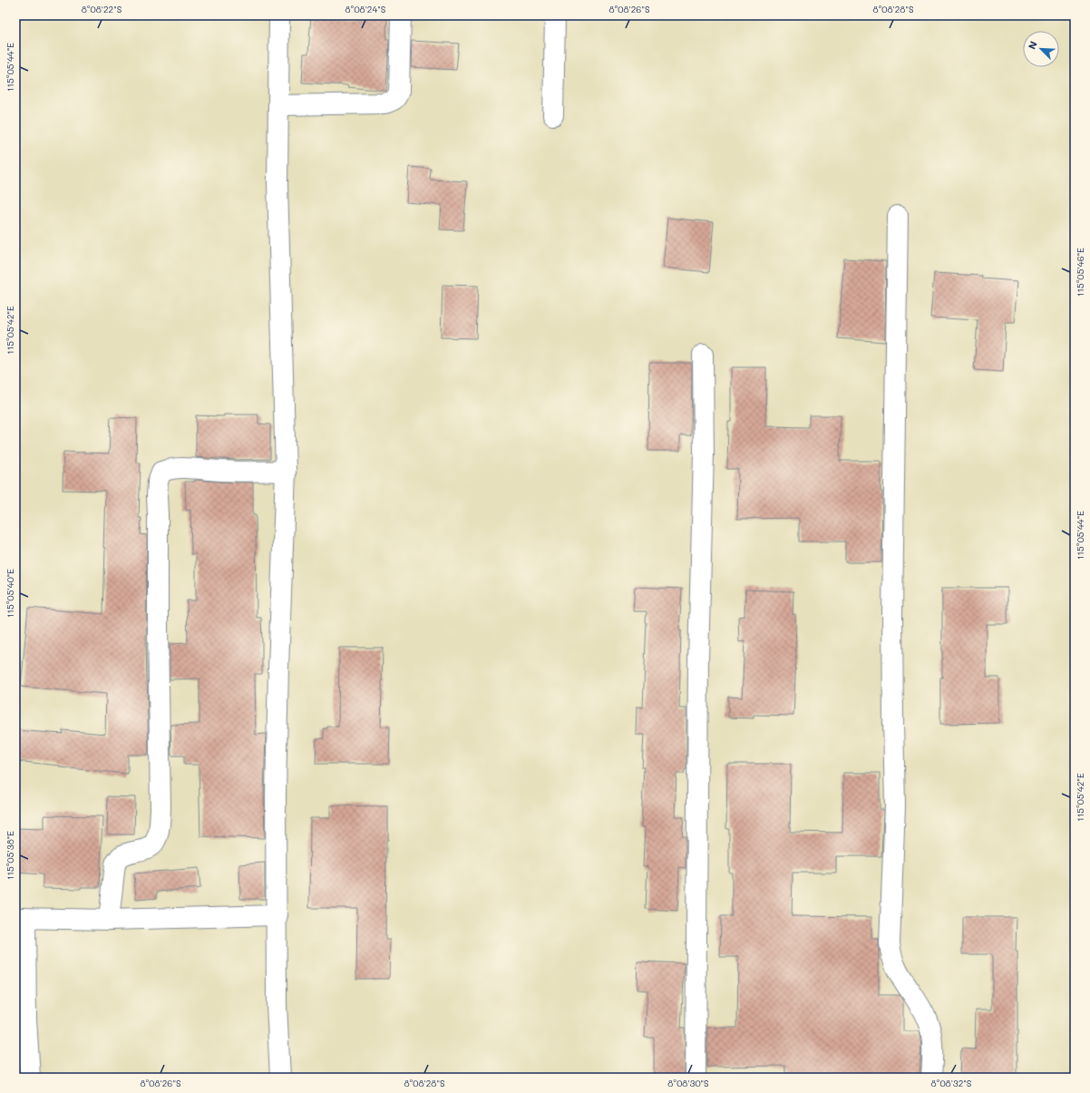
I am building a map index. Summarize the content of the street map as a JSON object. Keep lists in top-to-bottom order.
{
  "north": "top left",
  "coordinates": [
    "8°08'22\"S",
    "8°08'24\"S",
    "8°08'26\"S",
    "8°08'28\"S",
    "115°05'44\"E",
    "115°05'46\"E",
    "115°05'42\"E",
    "115°05'40\"E",
    "115°05'38\"E",
    "8°08'30\"S",
    "8°08'32\"S"
  ]
}
